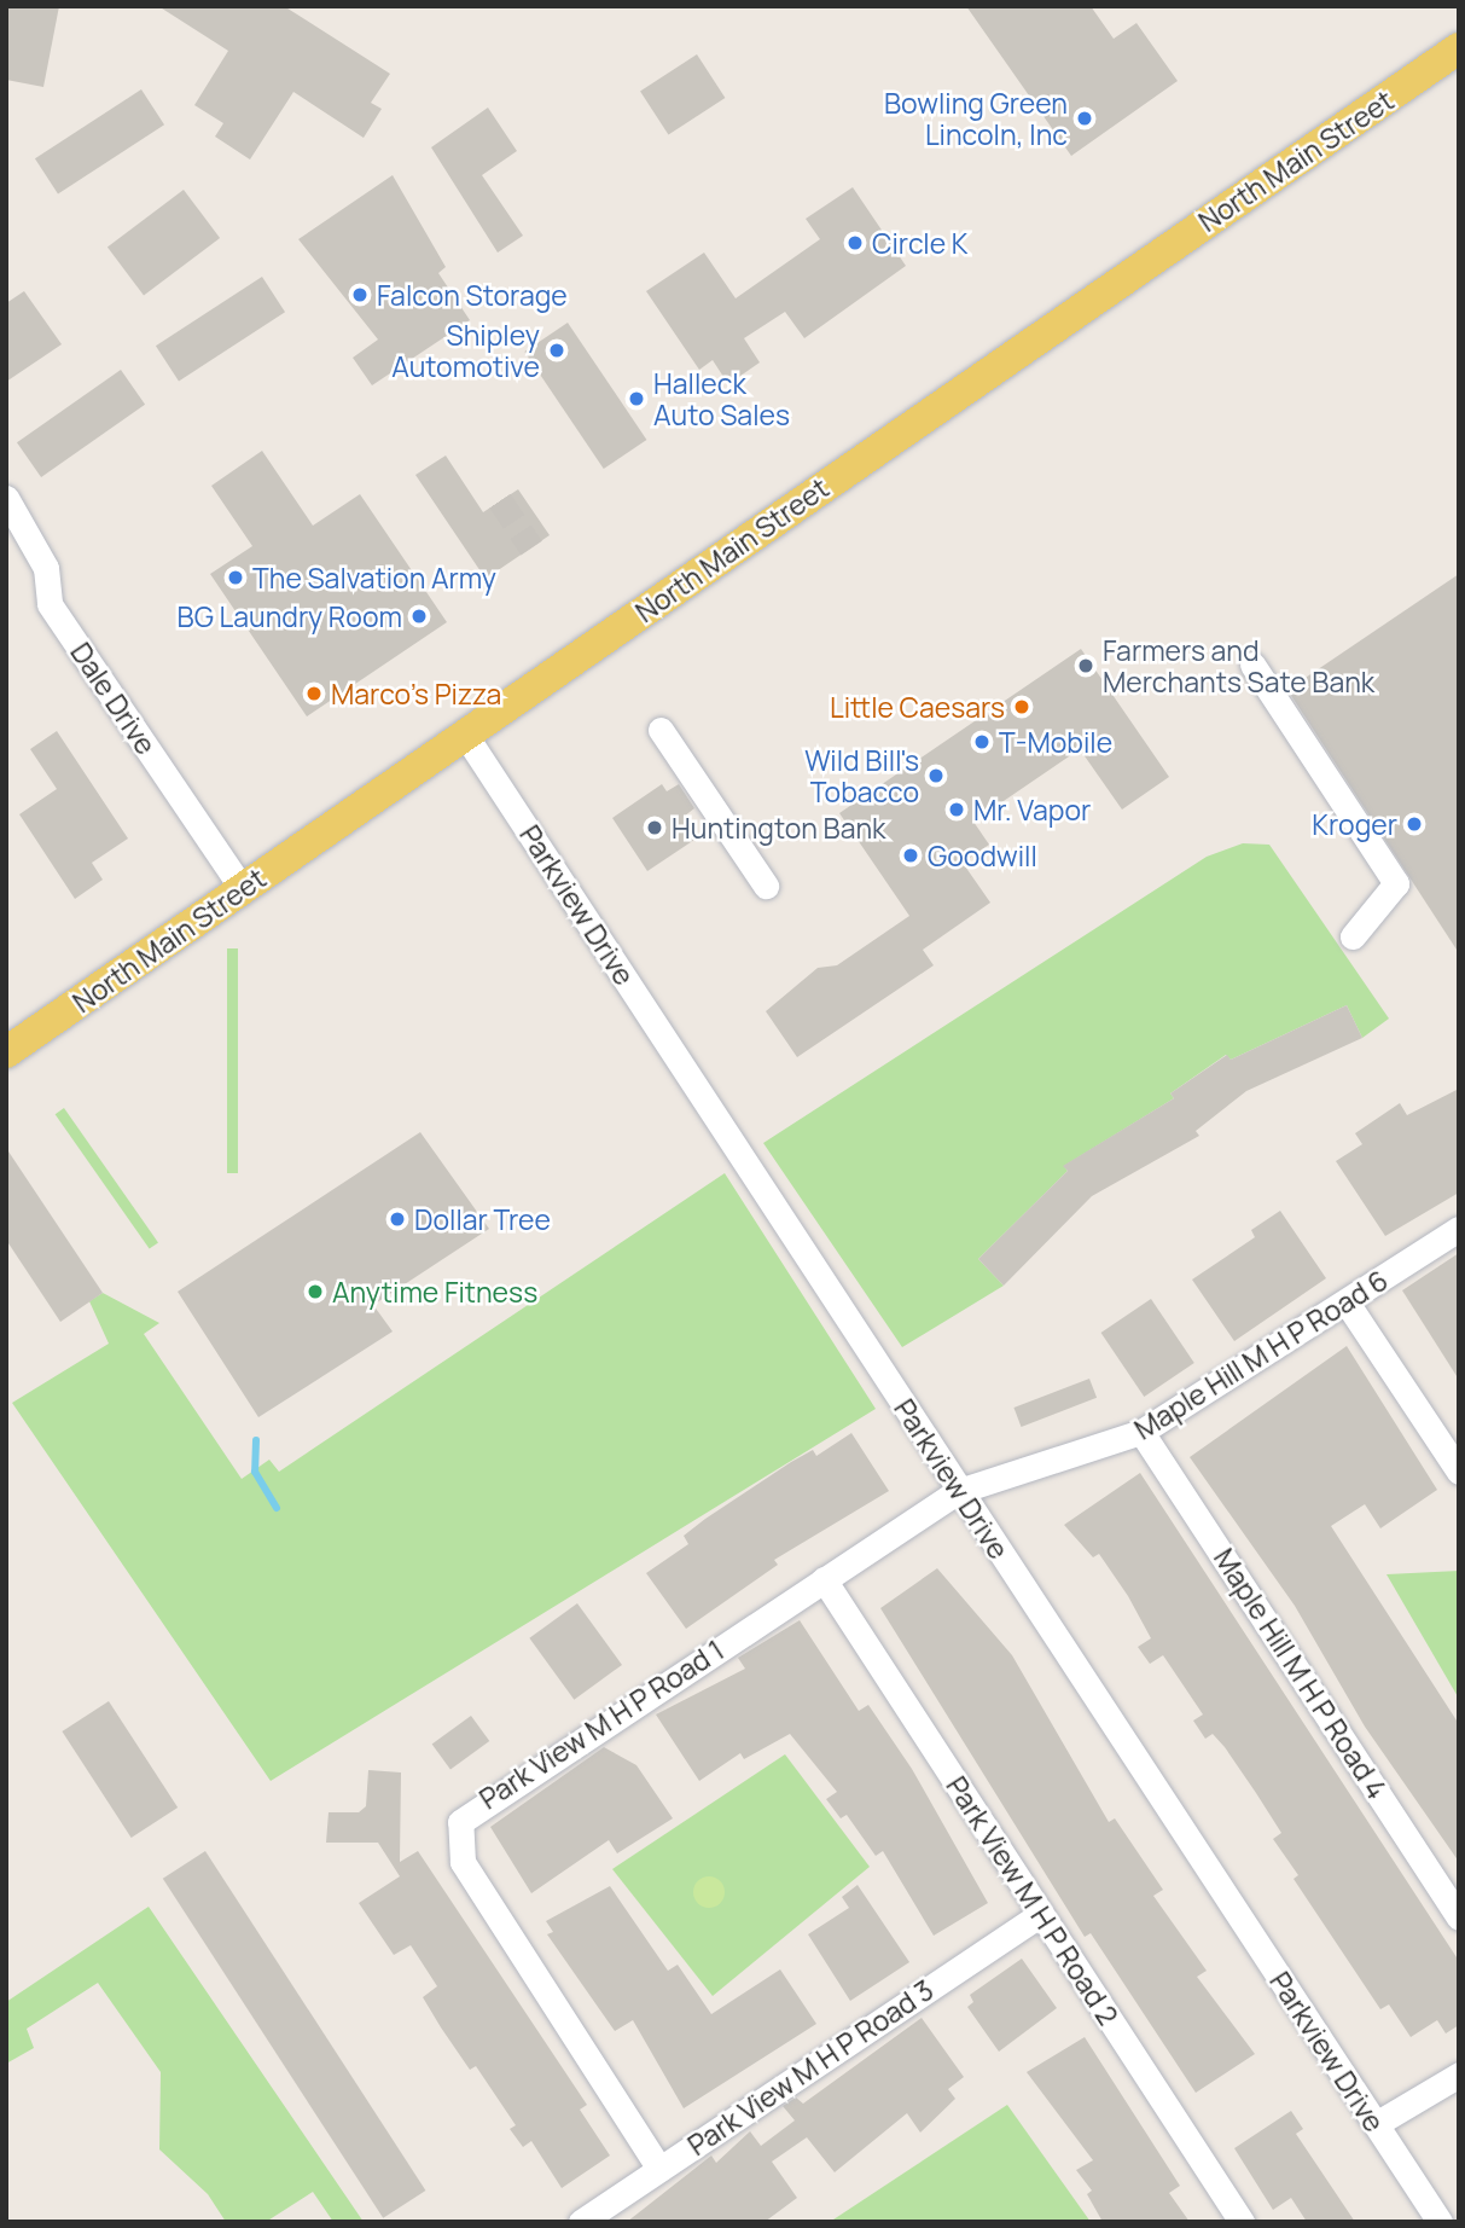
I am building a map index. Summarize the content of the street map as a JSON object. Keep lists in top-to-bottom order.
{
  "streets": {
    "main road": ["North Main Street"],
    "street": [
      "Dale Drive",
      "Parkview Drive",
      "Maple Hill M H P Road 6",
      "Maple Hill M H P Road 4",
      "Park View M H P Road 1",
      "Park View M H P Road 2",
      "Park View M H P Road 3"
    ]
  },
  "crossings": [
    ["North Main Street", "Dale Drive"],
    ["North Main Street", "Parkview Drive"],
    ["Parkview Drive", "Maple Hill M H P Road 6"],
    ["Parkview Drive", "Park View M H P Road 1"],
    ["Maple Hill M H P Road 6", "Maple Hill M H P Road 4"],
    ["Maple Hill M H P Road 6", "Park View M H P Road 1"],
    ["Park View M H P Road 1", "Park View M H P Road 2"],
    ["Park View M H P Road 1", "Park View M H P Road 3"],
    ["Park View M H P Road 2", "Park View M H P Road 3"]
  ],
  "places": [
    "Bowling Green Lincoln, Inc",
    "Circle K",
    "Falcon Storage",
    "Shipley Automotive",
    "Halleck Auto Sales",
    "The Salvation Army",
    "BG Laundry Room",
    "Farmers and Merchants Sate Bank",
    "Marco’s Pizza",
    "Little Caesars",
    "T-Mobile",
    "Wild Bill's Tobacco",
    "Mr. Vapor",
    "Kroger",
    "Huntington Bank",
    "Goodwill",
    "Dollar Tree",
    "Anytime Fitness"
  ]
}
